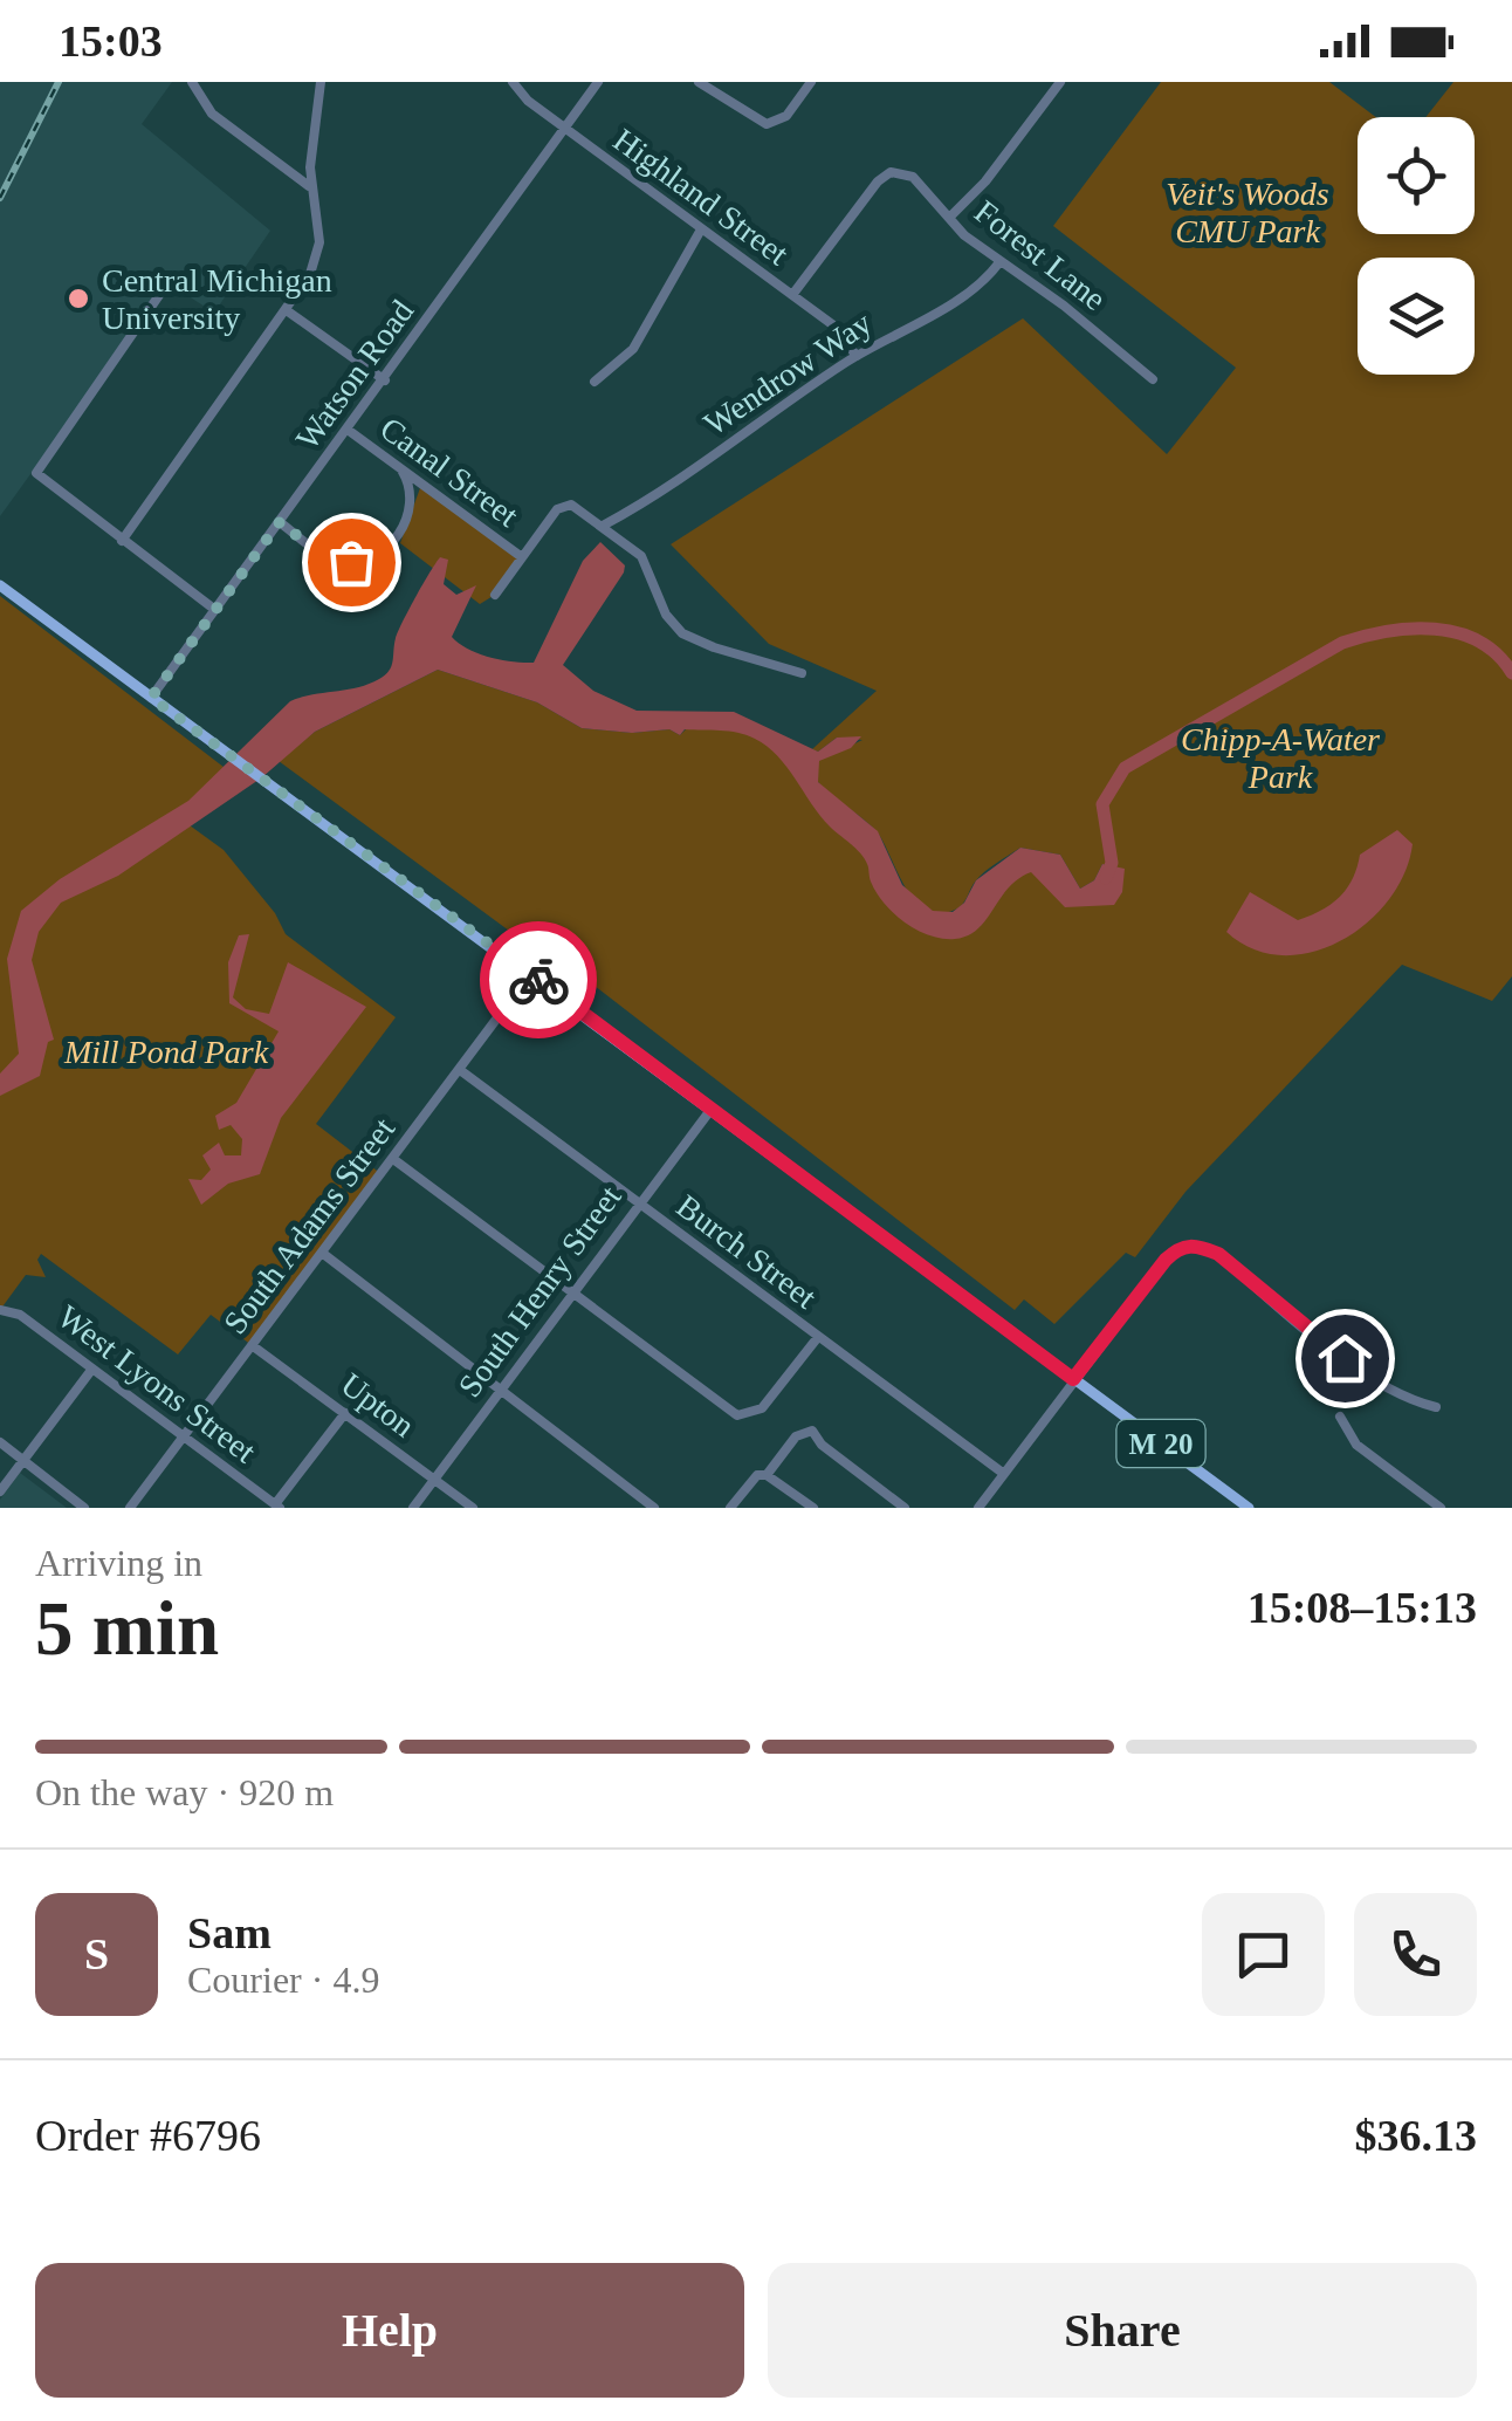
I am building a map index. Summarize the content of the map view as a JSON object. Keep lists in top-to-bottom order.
{
  "streets": {
    "main road": ["M 20"],
    "street": [
      "Highland Street",
      "Forest Lane",
      "Wendrow Way",
      "Watson Road",
      "Canal Street",
      "South Adams Street",
      "Burch Street",
      "South Henry Street",
      "West Lyons Street",
      "Upton"
    ]
  },
  "crossings": [
    ["Highland Street", "Forest Lane"],
    ["Highland Street", "Wendrow Way"],
    ["Highland Street", "Watson Road"],
    ["Forest Lane", "Wendrow Way"],
    ["Watson Road", "Canal Street"],
    ["Watson Road", "M 20"],
    ["South Adams Street", "Burch Street"],
    ["South Adams Street", "West Lyons Street"],
    ["South Adams Street", "Upton"],
    ["South Adams Street", "M 20"],
    ["Burch Street", "South Henry Street"],
    ["South Henry Street", "Upton"],
    ["South Henry Street", "M 20"]
  ],
  "parks": ["Veit's Woods CMU Park", "Chipp-A-Water Park", "Mill Pond Park"],
  "places": ["Central Michigan University"],
  "page": {
    "status": "15:03",
    "heading": ["5 min", "Arriving in", "15:08–15:13"],
    "panel": [
      "Sam",
      "Courier · 4.9",
      "Order #6796",
      "$36.13"
    ],
    "bar": "On the way · 920 m",
    "round": "S",
    "buttons": ["Help", "Share"]
  }
}
